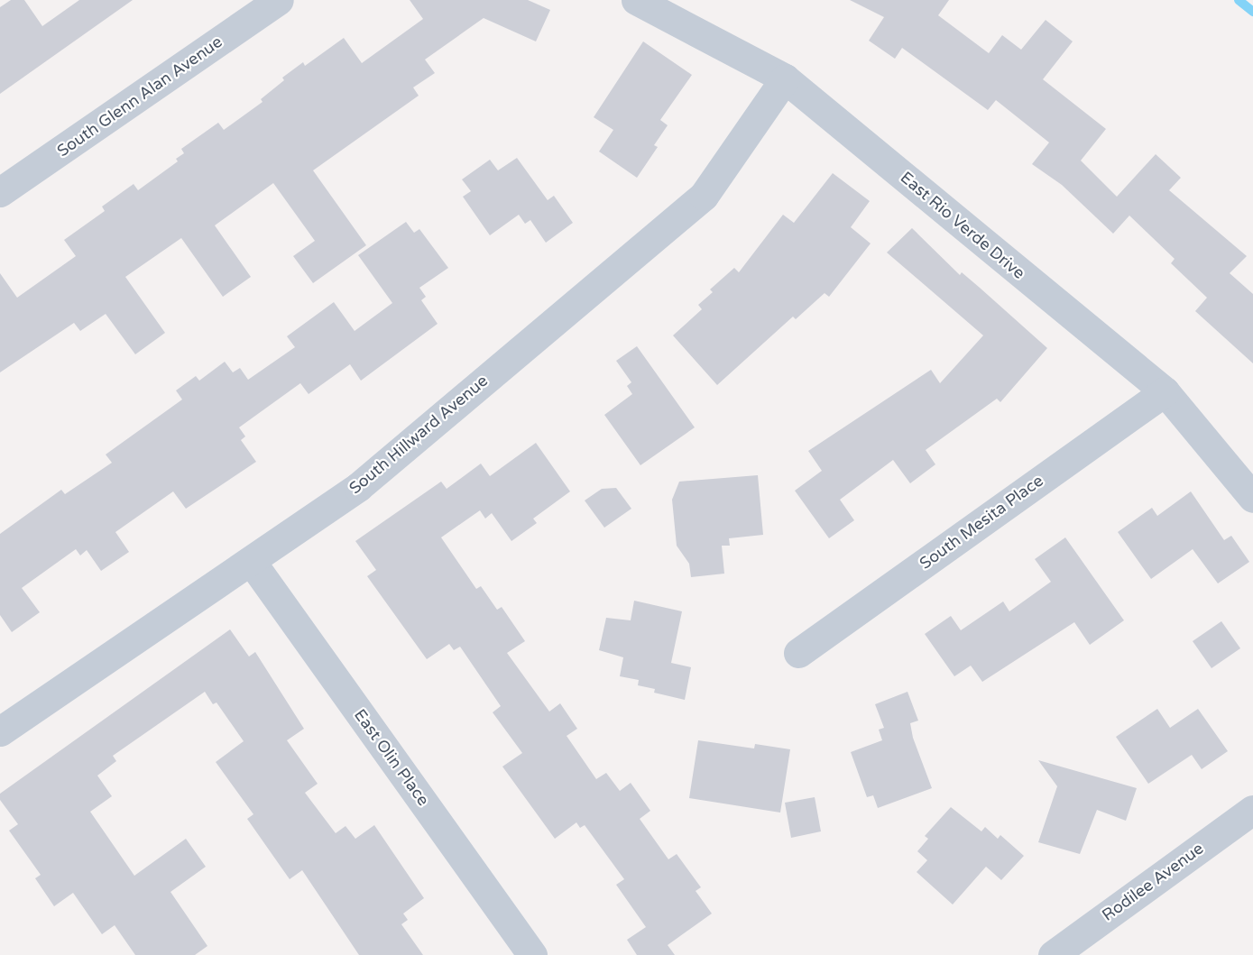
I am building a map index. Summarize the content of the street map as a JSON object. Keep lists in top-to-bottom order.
{
  "streets": {
    "street": [
      "South Glenn Alan Avenue",
      "East Rio Verde Drive",
      "South Hillward Avenue",
      "South Mesita Place",
      "East Olin Place",
      "Rodilee Avenue"
    ]
  },
  "crossings": [
    ["East Rio Verde Drive", "South Hillward Avenue"],
    ["East Rio Verde Drive", "South Mesita Place"],
    ["South Hillward Avenue", "East Olin Place"]
  ]
}
